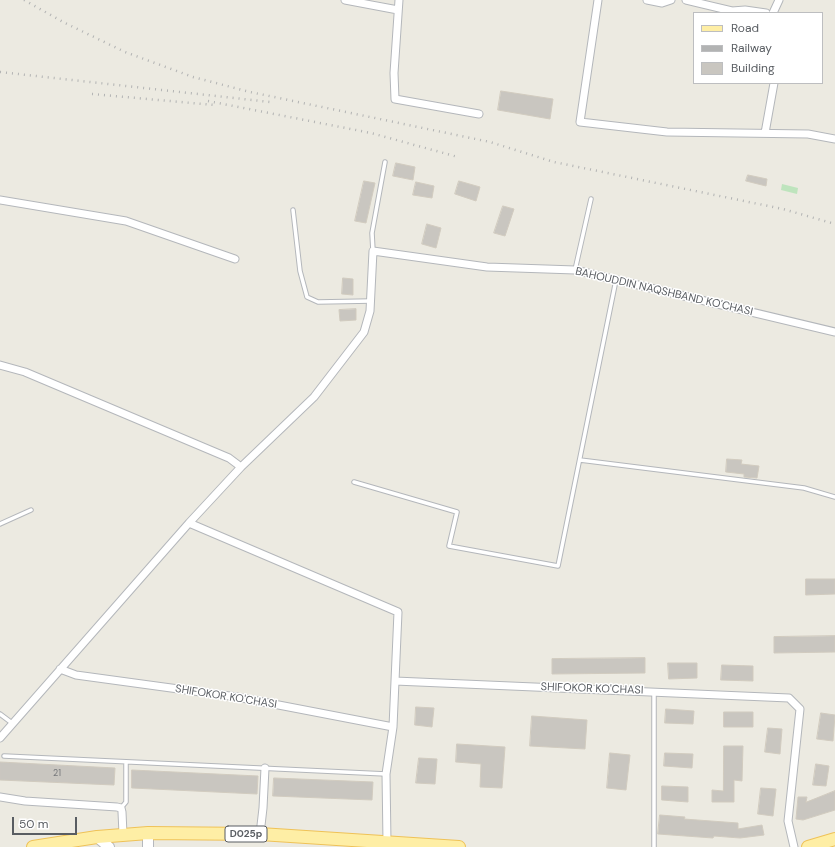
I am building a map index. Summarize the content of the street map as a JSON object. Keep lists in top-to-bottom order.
{
  "streets": {
    "main road": ["D025p"],
    "street": ["BAHOUDDIN NAQSHBAND KO'CHASI", "SHIFOKOR KO'CHASI"]
  },
  "house_numbers": ["21"],
  "legend": ["Road", "Railway", "Building"],
  "scale_bar": "50 m"
}
